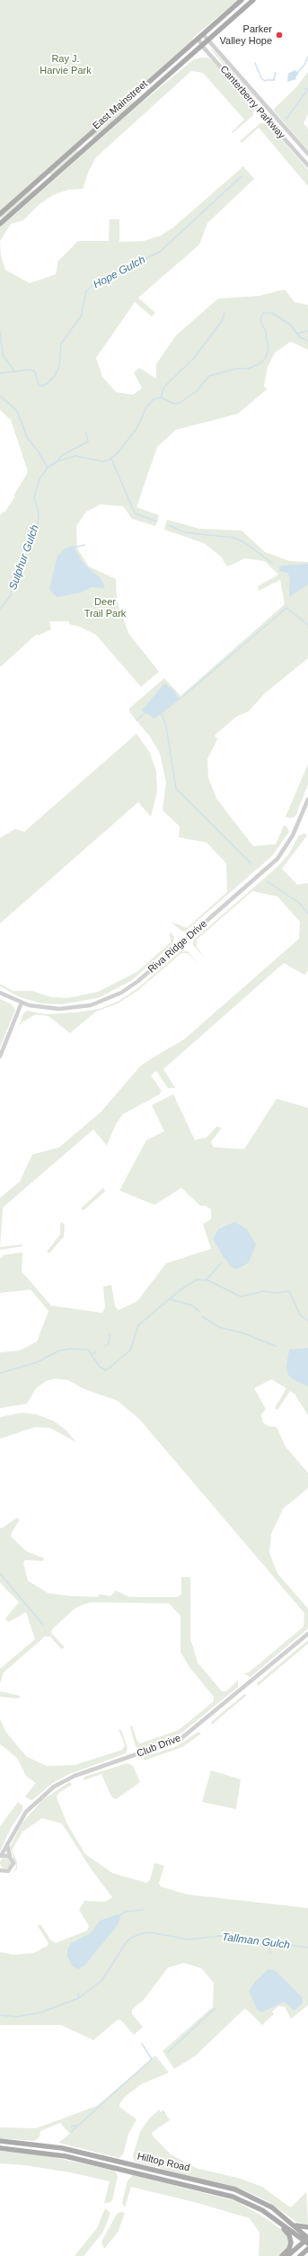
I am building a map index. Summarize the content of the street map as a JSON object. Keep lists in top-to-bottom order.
{
  "streets": {
    "main road": ["East Mainstreet", "Hilltop Road"],
    "street": ["Canterberry Parkway", "Riva Ridge Drive", "Club Drive"]
  },
  "crossings": [
    ["Canterberry Parkway", "East Mainstreet"]
  ],
  "water": ["Hope Gulch", "Sulphur Gulch", "Tallman Gulch"],
  "parks": ["Ray J. Harvie Park", "Deer Trail Park"],
  "places": ["Parker Valley Hope"]
}
